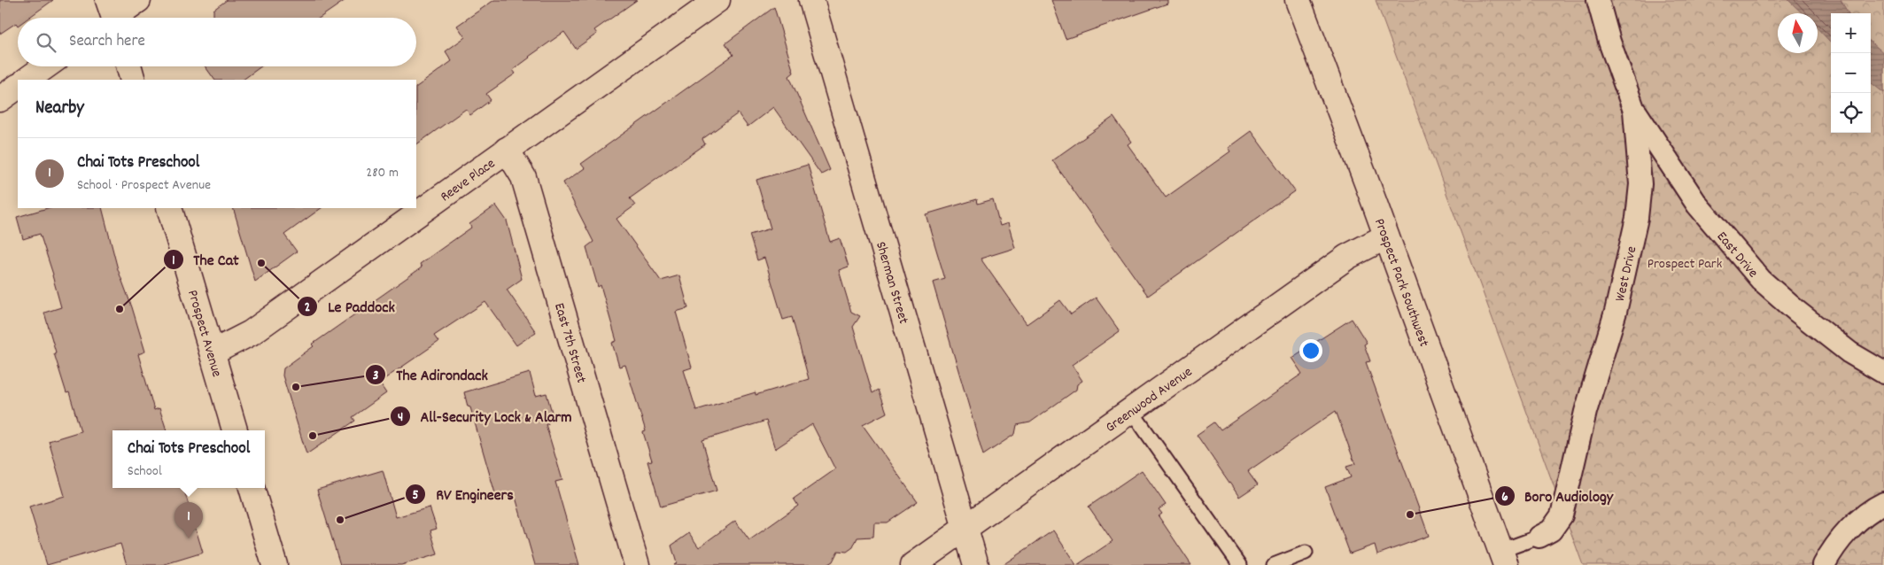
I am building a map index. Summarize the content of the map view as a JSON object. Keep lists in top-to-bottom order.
{
  "streets": {
    "street": [
      "Reeve Place",
      "East Drive",
      "West Drive",
      "Prospect Park Southwest",
      "Sherman Street",
      "Prospect Avenue",
      "East 7th Street",
      "Greenwood Avenue"
    ]
  },
  "crossings": [
    ["Reeve Place", "Prospect Avenue"],
    ["Reeve Place", "East 7th Street"],
    ["East Drive", "West Drive"],
    ["Prospect Park Southwest", "Greenwood Avenue"],
    ["Sherman Street", "Greenwood Avenue"]
  ],
  "parks": ["Prospect Park"],
  "places": [
    "Le Paddock",
    "The Cat",
    "The Adirondack",
    "All-Security Lock & Alarm",
    "Boro Audiology",
    "RV Engineers"
  ],
  "north": "top",
  "page": {
    "map_buttons": ["+", "−"],
    "search": "Search here",
    "heading": "Nearby",
    "list": [
      {
        "mark": "1",
        "name": "Chai Tots Preschool",
        "note": "School · Prospect Avenue",
        "value": "280 m"
      }
    ],
    "popup": ["Chai Tots Preschool", "School"],
    "pins": "1"
  }
}
